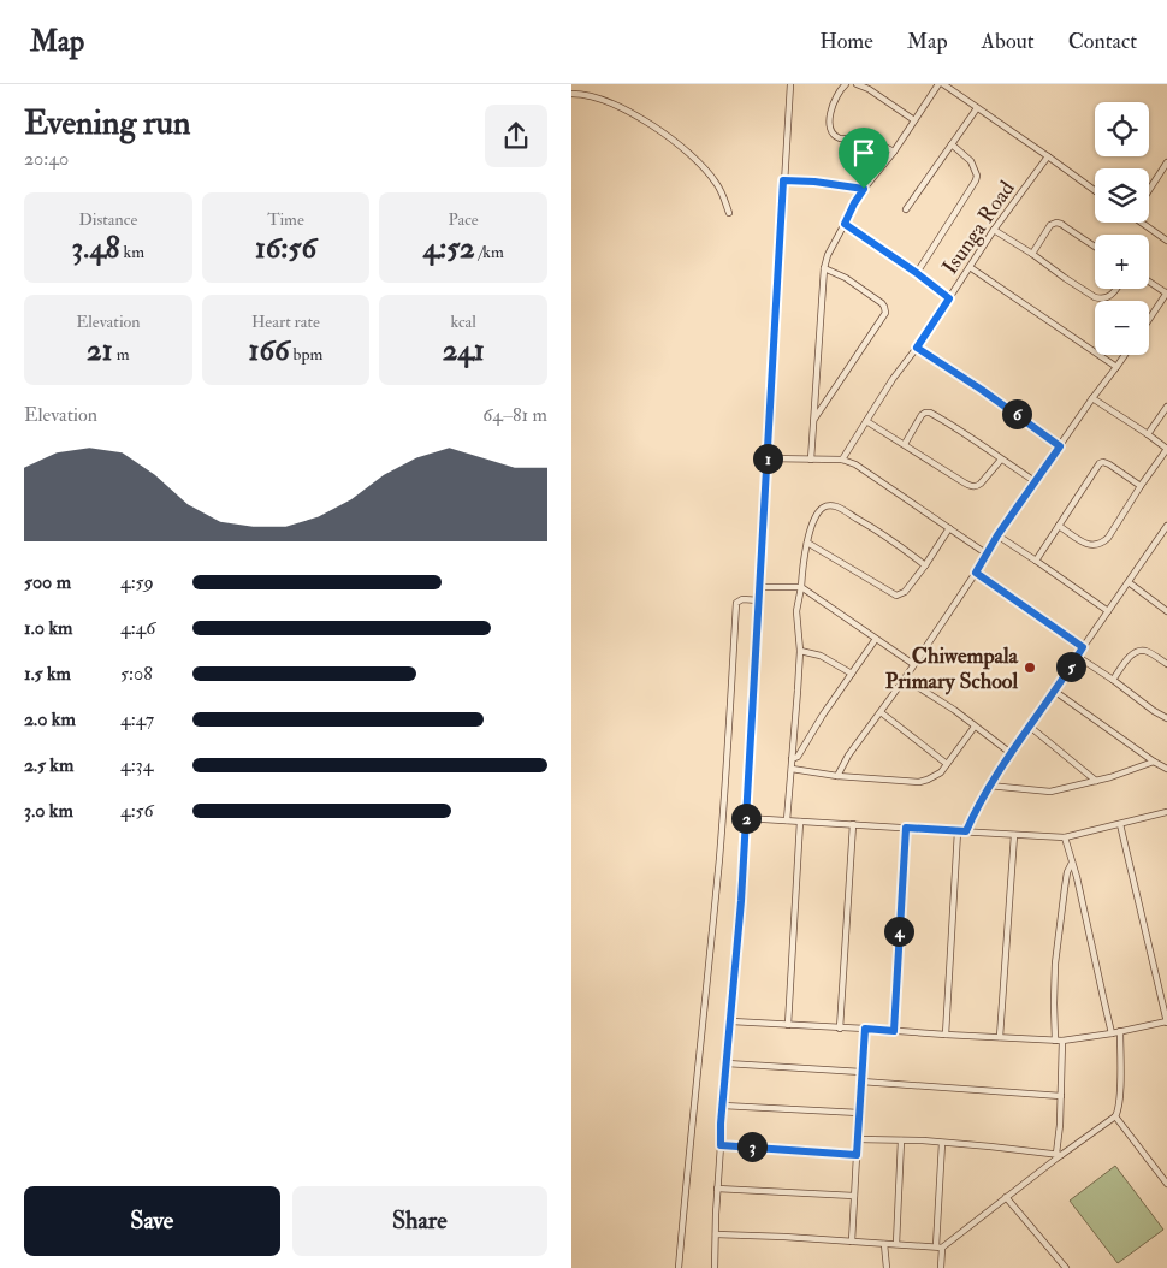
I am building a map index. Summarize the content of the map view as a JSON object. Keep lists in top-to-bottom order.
{
  "streets": {
    "street": ["Isunga Road"]
  },
  "places": ["Chiwempala Primary School"],
  "page": {
    "header": "Map",
    "nav": [
      "Home",
      "Map",
      "About",
      "Contact"
    ],
    "heading": ["Evening run", "20:40"],
    "map_buttons": ["+", "−"],
    "stats": [
      ["Distance", "3.48 km"],
      ["Time", "16:56"],
      ["Pace", "4:52 /km"],
      ["Elevation", "21 m"],
      ["Heart rate", "166 bpm"],
      ["kcal", "241"]
    ],
    "chart": ["Elevation", "64–81 m"],
    "pins": [
      "6",
      "1",
      "5",
      "2",
      "4",
      "3"
    ],
    "list": [
      {
        "name": "500 m",
        "note": "4:59"
      },
      {
        "name": "1.0 km",
        "note": "4:46"
      },
      {
        "name": "1.5 km",
        "note": "5:08"
      },
      {
        "name": "2.0 km",
        "note": "4:47"
      },
      {
        "name": "2.5 km",
        "note": "4:34"
      },
      {
        "name": "3.0 km",
        "note": "4:56"
      }
    ],
    "buttons": ["Save", "Share"]
  }
}
